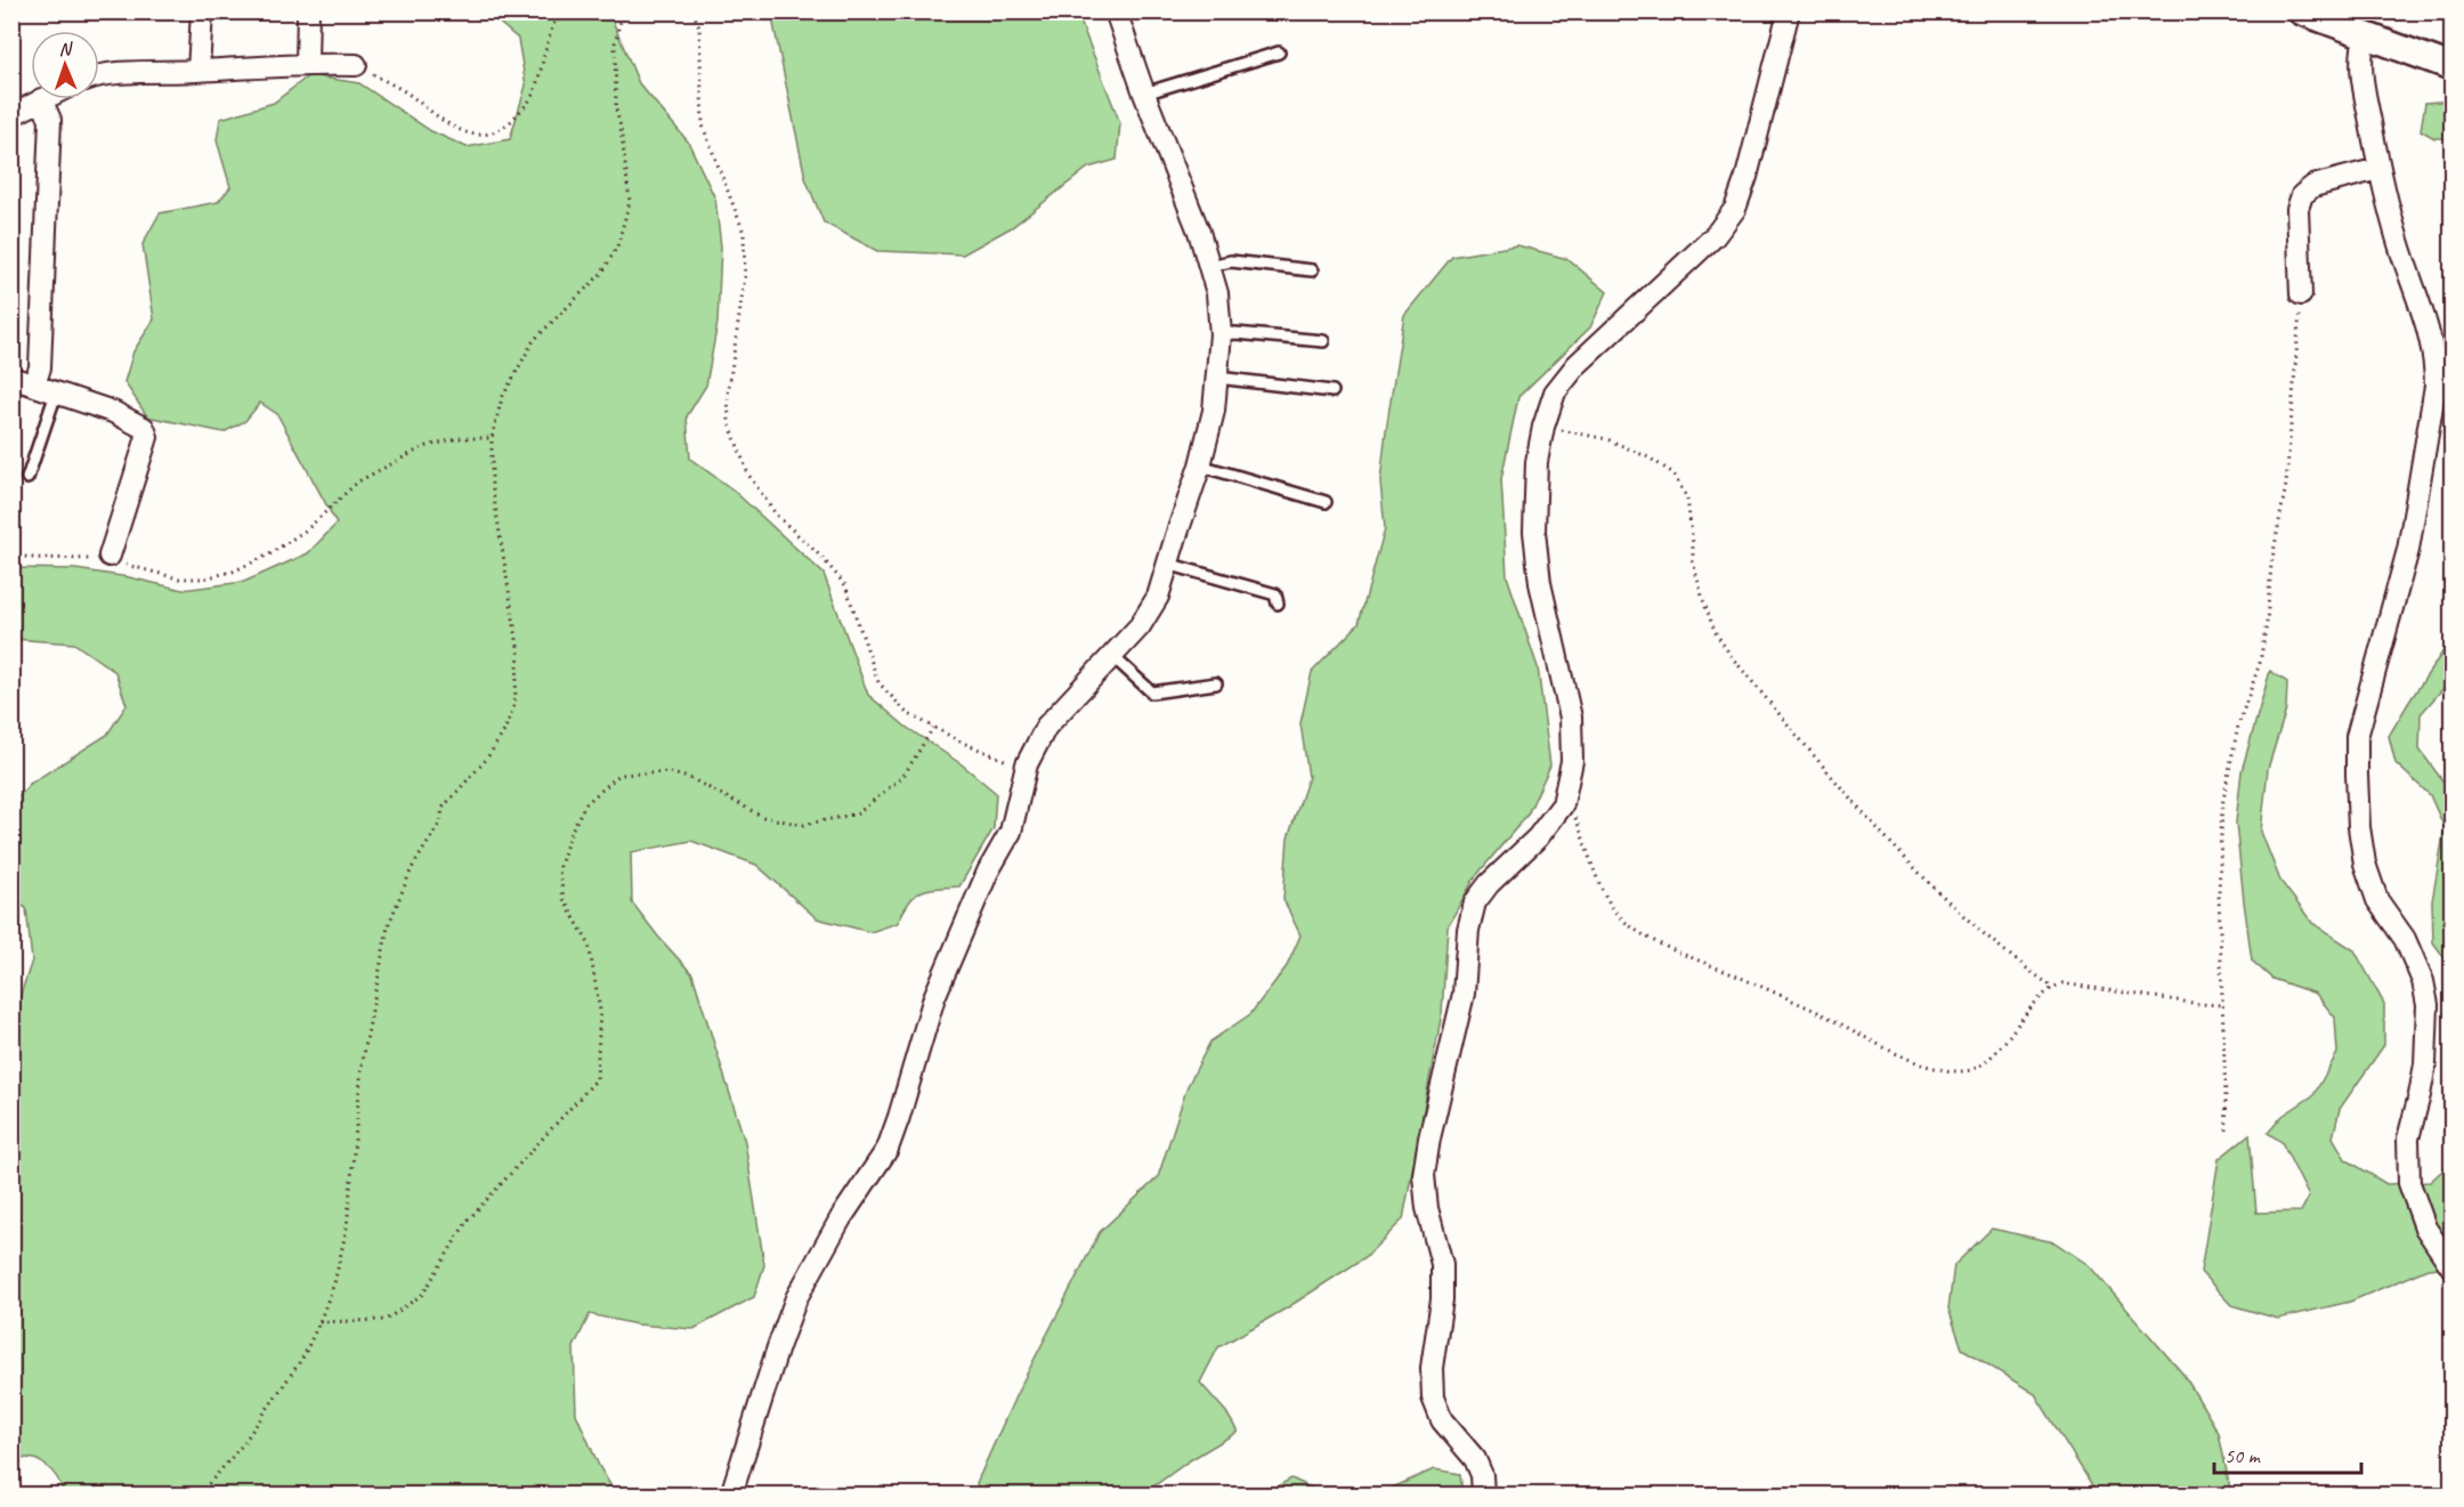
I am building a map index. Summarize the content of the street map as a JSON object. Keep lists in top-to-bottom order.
{
  "scale_bar": "50 m",
  "north": "top"
}
